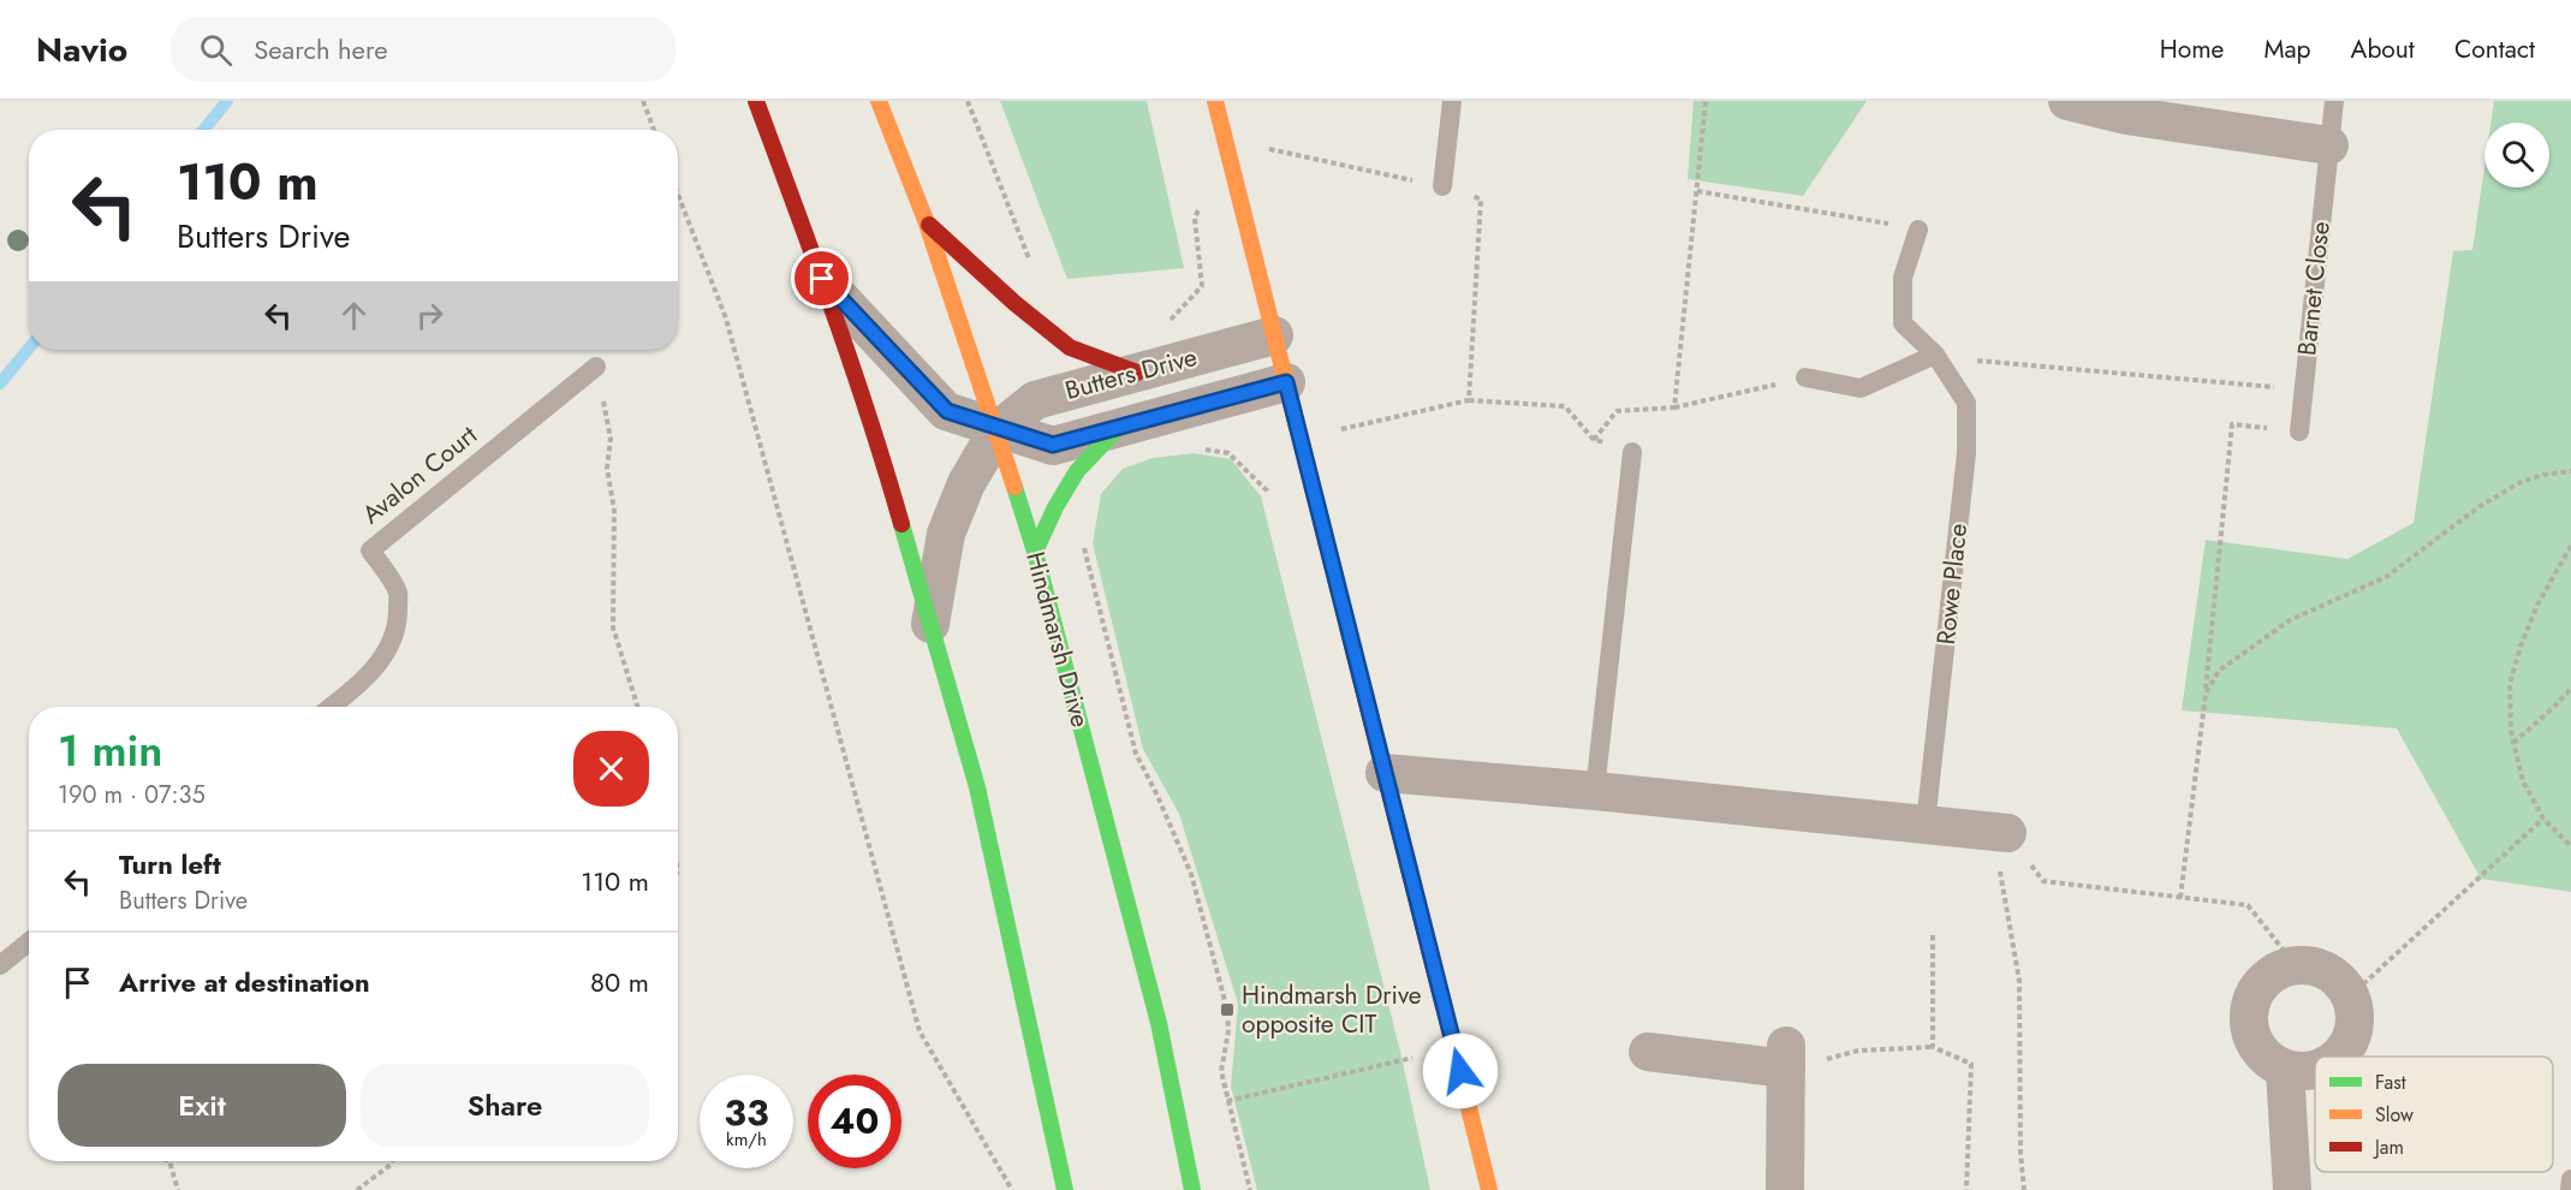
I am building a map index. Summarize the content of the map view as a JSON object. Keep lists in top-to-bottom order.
{
  "streets": {
    "main road": ["Hindmarsh Drive"],
    "street": ["Butters Drive"],
    "lane": ["Barnet Close", "Avalon Court", "Rowe Place"]
  },
  "crossings": [
    ["Butters Drive", "Hindmarsh Drive"]
  ],
  "places": {
    "transit": ["Hindmarsh Drive opposite CIT"]
  },
  "legend": ["Fast", "Slow", "Jam"],
  "page": {
    "header": "Navio",
    "search": "Search here",
    "nav": [
      "Home",
      "Map",
      "About",
      "Contact"
    ],
    "turn": ["110 m", "Butters Drive"],
    "heading": ["1 min", "190 m · 07:35"],
    "list": [
      {
        "name": "Turn left",
        "note": "Butters Drive",
        "value": "110 m"
      },
      {
        "name": "Arrive at destination",
        "value": "80 m"
      }
    ],
    "buttons": ["Exit", "Share"],
    "speed": "33 km/h",
    "limit": "40"
  }
}
